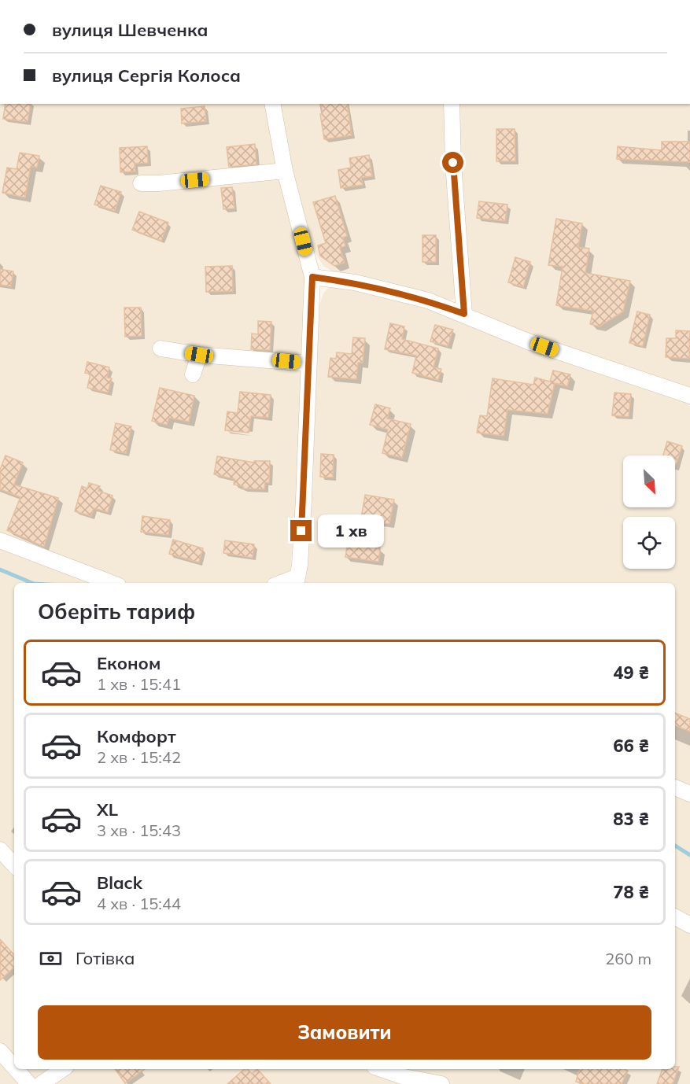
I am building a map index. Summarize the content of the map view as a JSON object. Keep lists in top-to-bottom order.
{
  "north": "bottom right",
  "page": {
    "banner": ["вулиця Шевченка", "вулиця Сергія Колоса"],
    "bubble": "1 хв",
    "heading": "Оберіть тариф",
    "list": [
      {
        "name": "Економ",
        "note": "1 хв · 15:41",
        "value": "49 ₴"
      },
      {
        "name": "Комфорт",
        "note": "2 хв · 15:42",
        "value": "66 ₴"
      },
      {
        "name": "XL",
        "note": "3 хв · 15:43",
        "value": "83 ₴"
      },
      {
        "name": "Black",
        "note": "4 хв · 15:44",
        "value": "78 ₴"
      }
    ],
    "pay": ["Готівка", "260 m"],
    "buttons": "Замовити"
  }
}
